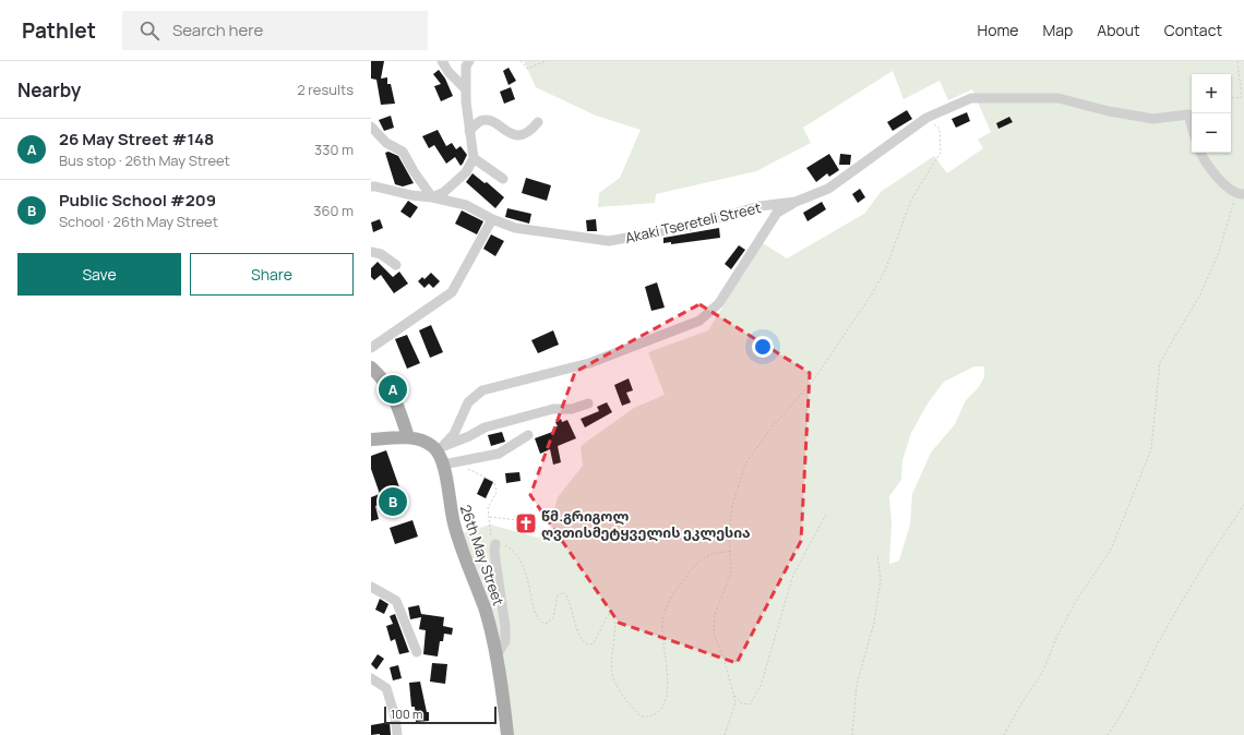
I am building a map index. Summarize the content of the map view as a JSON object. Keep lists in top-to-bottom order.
{
  "streets": {
    "main road": ["26th May Street"],
    "street": ["Akaki Tsereteli Street"]
  },
  "places": {
    "church": ["წმ.გრიგოლ ღვთისმეტყველის ეკლესია"]
  },
  "scale_bar": "100 m",
  "page": {
    "header": "Pathlet",
    "search": "Search here",
    "nav": [
      "Home",
      "Map",
      "About",
      "Contact"
    ],
    "heading": ["Nearby", "2 results"],
    "map_buttons": ["+", "−"],
    "list": [
      {
        "mark": "A",
        "name": "26 May Street #148",
        "note": "Bus stop · 26th May Street",
        "value": "330 m"
      },
      {
        "mark": "B",
        "name": "Public School #209",
        "note": "School · 26th May Street",
        "value": "360 m"
      }
    ],
    "buttons": ["Save", "Share"],
    "pins": ["A", "B"],
    "scale": "100 m"
  }
}
